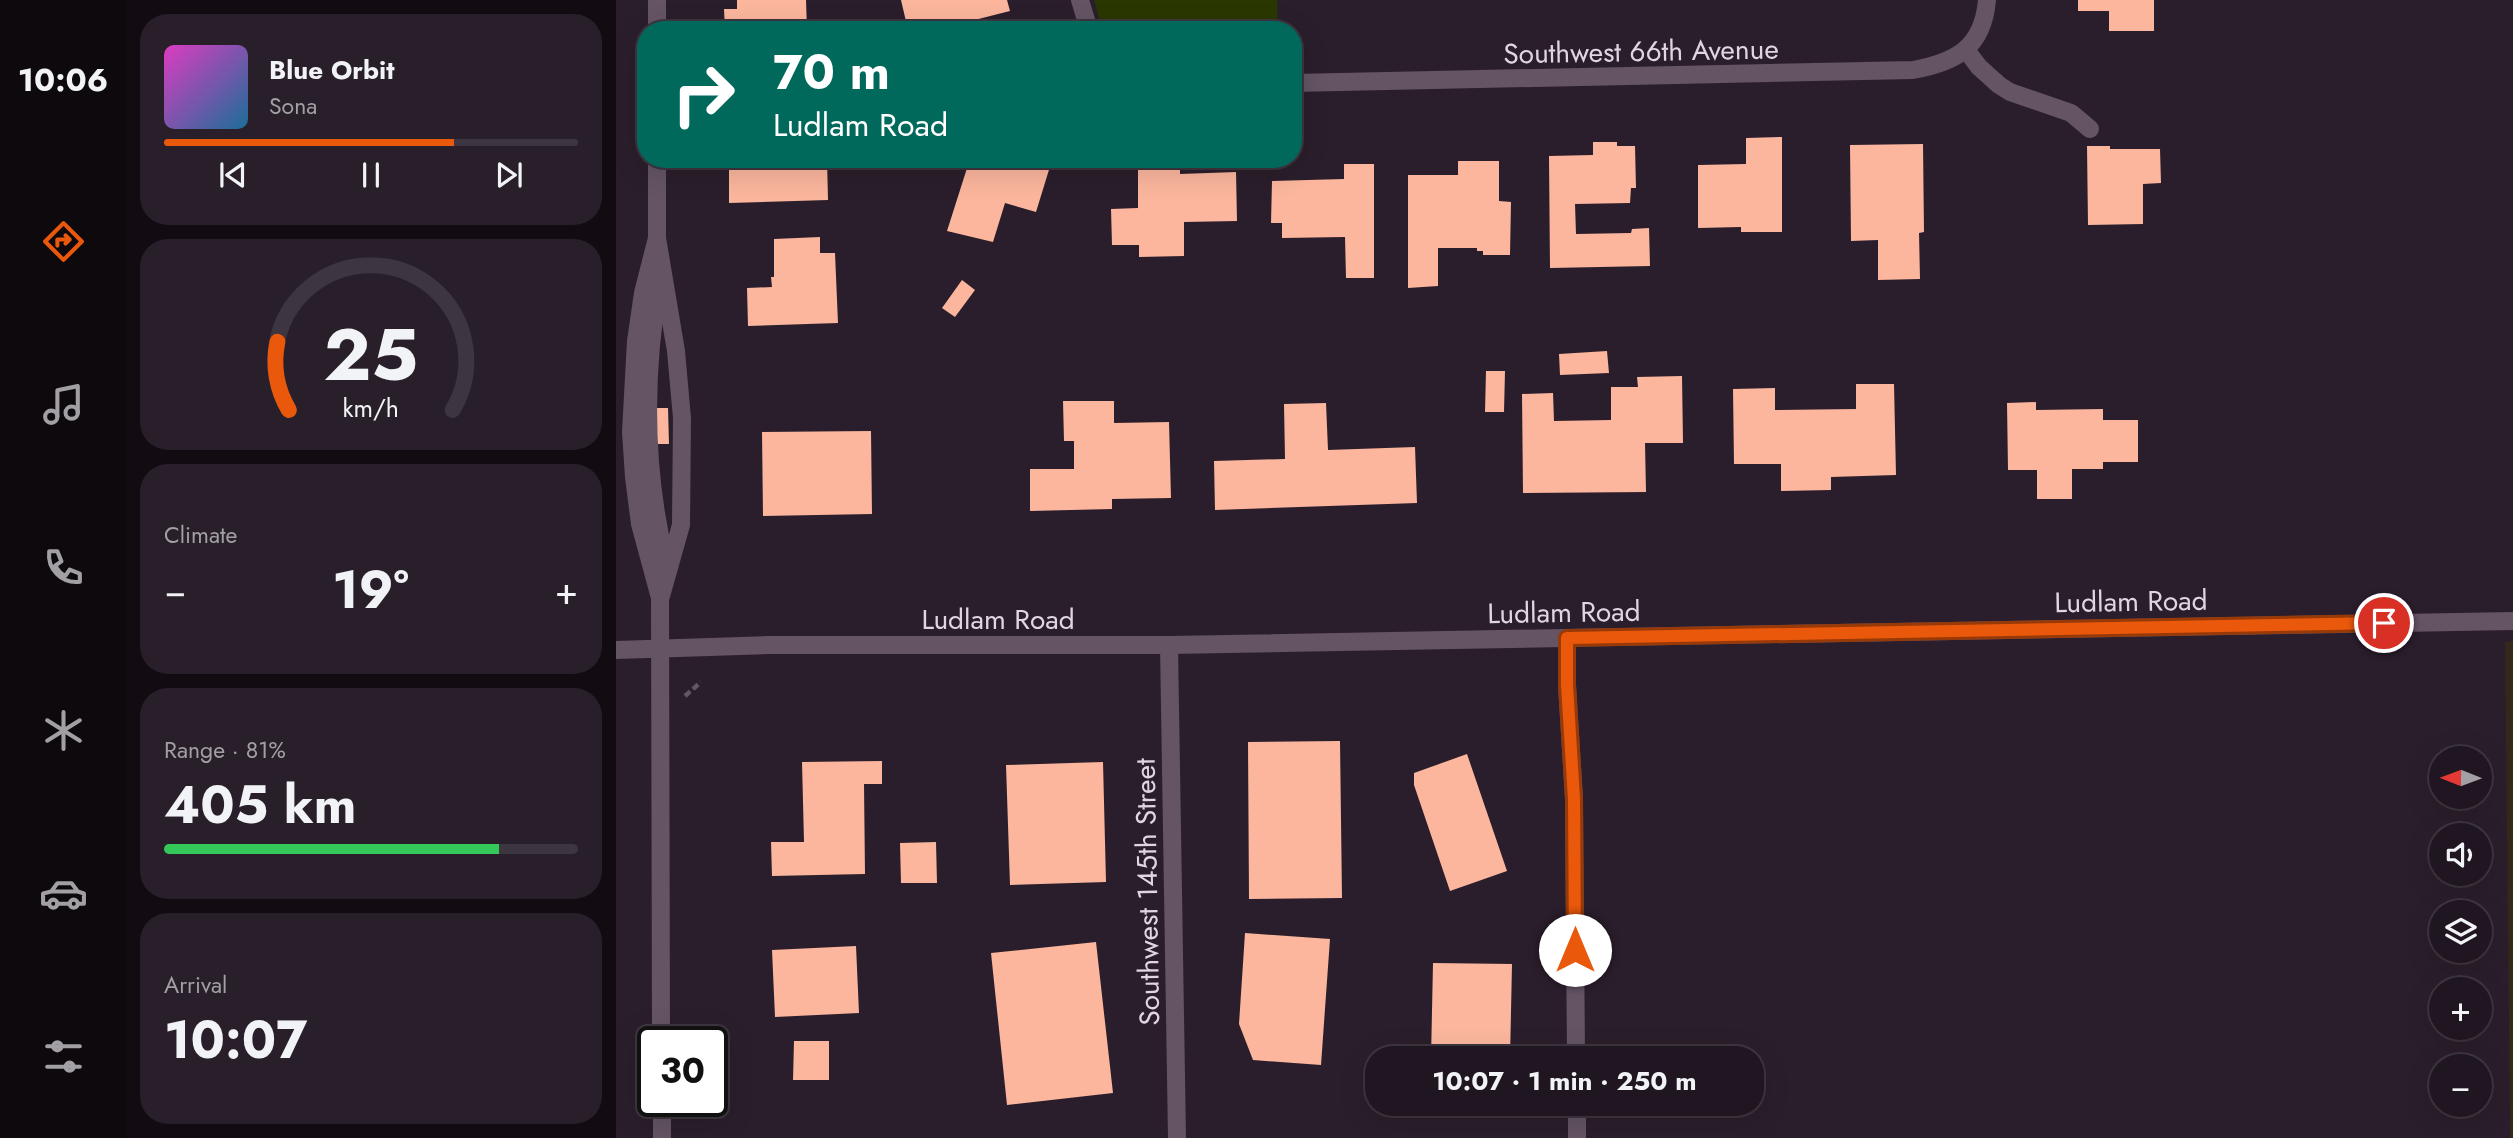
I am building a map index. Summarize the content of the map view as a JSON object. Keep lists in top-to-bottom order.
{
  "streets": {
    "street": ["Southwest 66th Avenue", "Ludlam Road", "Southwest 145th Street"]
  },
  "crossings": [
    ["Ludlam Road", "Southwest 145th Street"]
  ],
  "north": "left",
  "page": {
    "tabs": "10:06",
    "turn": ["70 m", "Ludlam Road"],
    "song": ["Blue Orbit", "Sona"],
    "tile": [
      "Climate",
      ["Range · 81%", "405 km"],
      ["Arrival", "10:07"]
    ],
    "heat": ["−", "19°", "+"],
    "map_buttons": ["+", "−"],
    "limit": "30",
    "trip": "10:07 · 1 min · 250 m",
    "gauge": ["25", "km/h"]
  }
}
